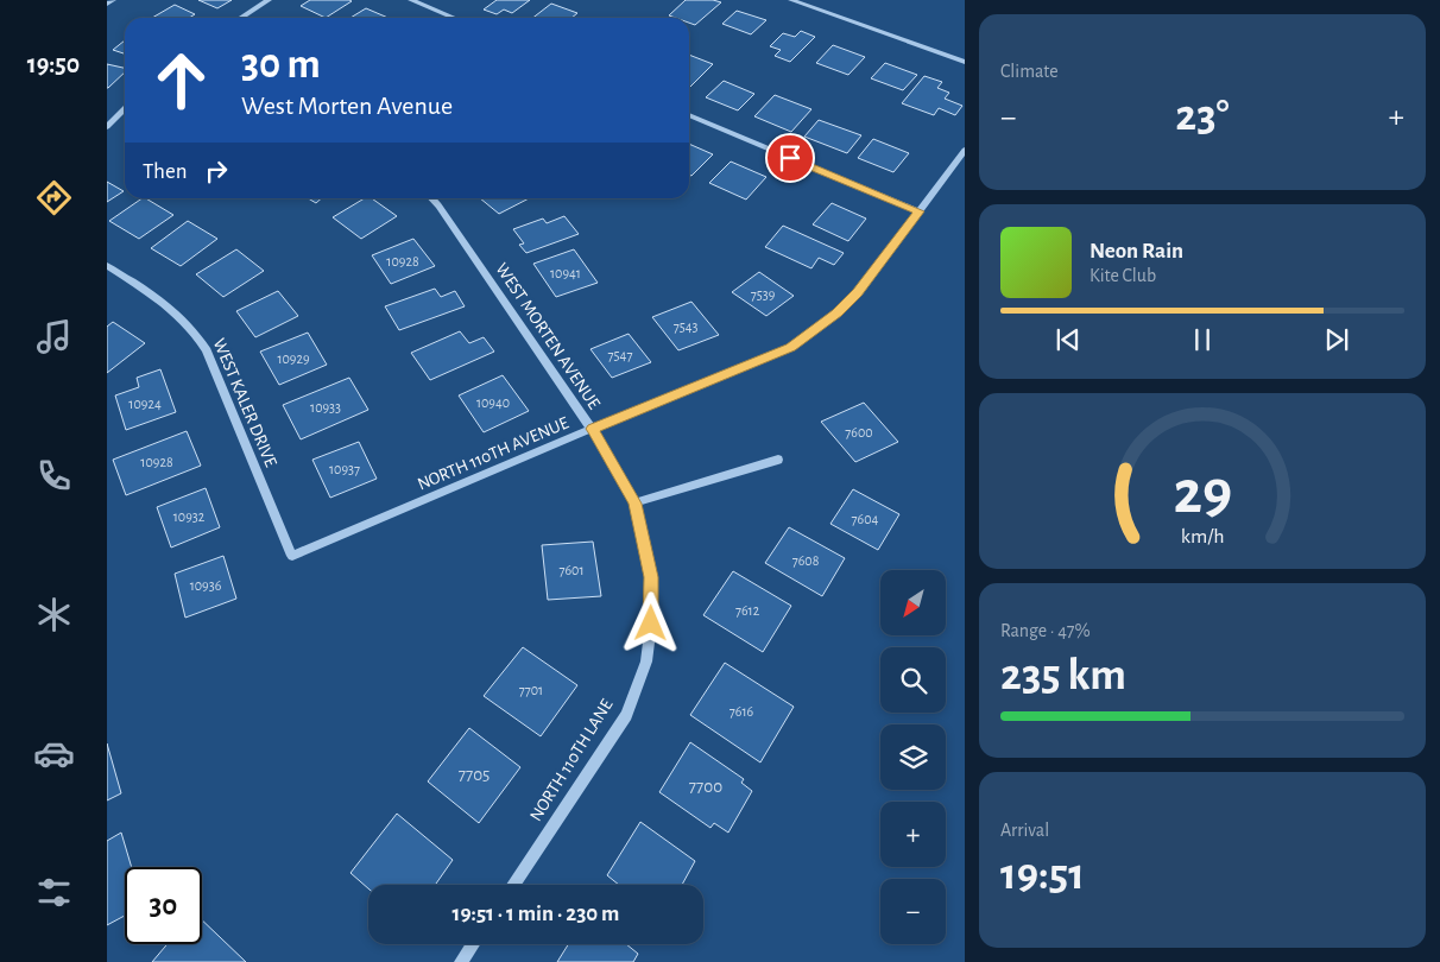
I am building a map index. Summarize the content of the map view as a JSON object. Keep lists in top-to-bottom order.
{
  "streets": {
    "street": [
      "WEST MORTEN AVENUE",
      "WEST KALER DRIVE",
      "NORTH 110TH AVENUE",
      "NORTH 110TH LANE"
    ]
  },
  "crossings": [
    ["WEST MORTEN AVENUE", "NORTH 110TH AVENUE"],
    ["WEST MORTEN AVENUE", "NORTH 110TH LANE"],
    ["WEST KALER DRIVE", "NORTH 110TH AVENUE"]
  ],
  "house_numbers": [
    "10928",
    "10941",
    "7539",
    "7543",
    "7547",
    "10929",
    "10940",
    "10924",
    "10933",
    "7600",
    "10928",
    "10937",
    "10932",
    "7604",
    "7608",
    "7601",
    "10936",
    "7612",
    "7701",
    "7616",
    "7705",
    "7700"
  ],
  "north": "bottom left",
  "page": {
    "tabs": "19:50",
    "tile": [
      "Climate",
      ["Range · 47%", "235 km"],
      ["Arrival", "19:51"]
    ],
    "turn": ["30 m", "West Morten Avenue"],
    "heat": ["−", "23°", "+"],
    "then": "Then",
    "song": ["Neon Rain", "Kite Club"],
    "map_buttons": ["+", "−"],
    "limit": "30",
    "trip": "19:51 · 1 min · 230 m",
    "gauge": ["29", "km/h"]
  }
}
